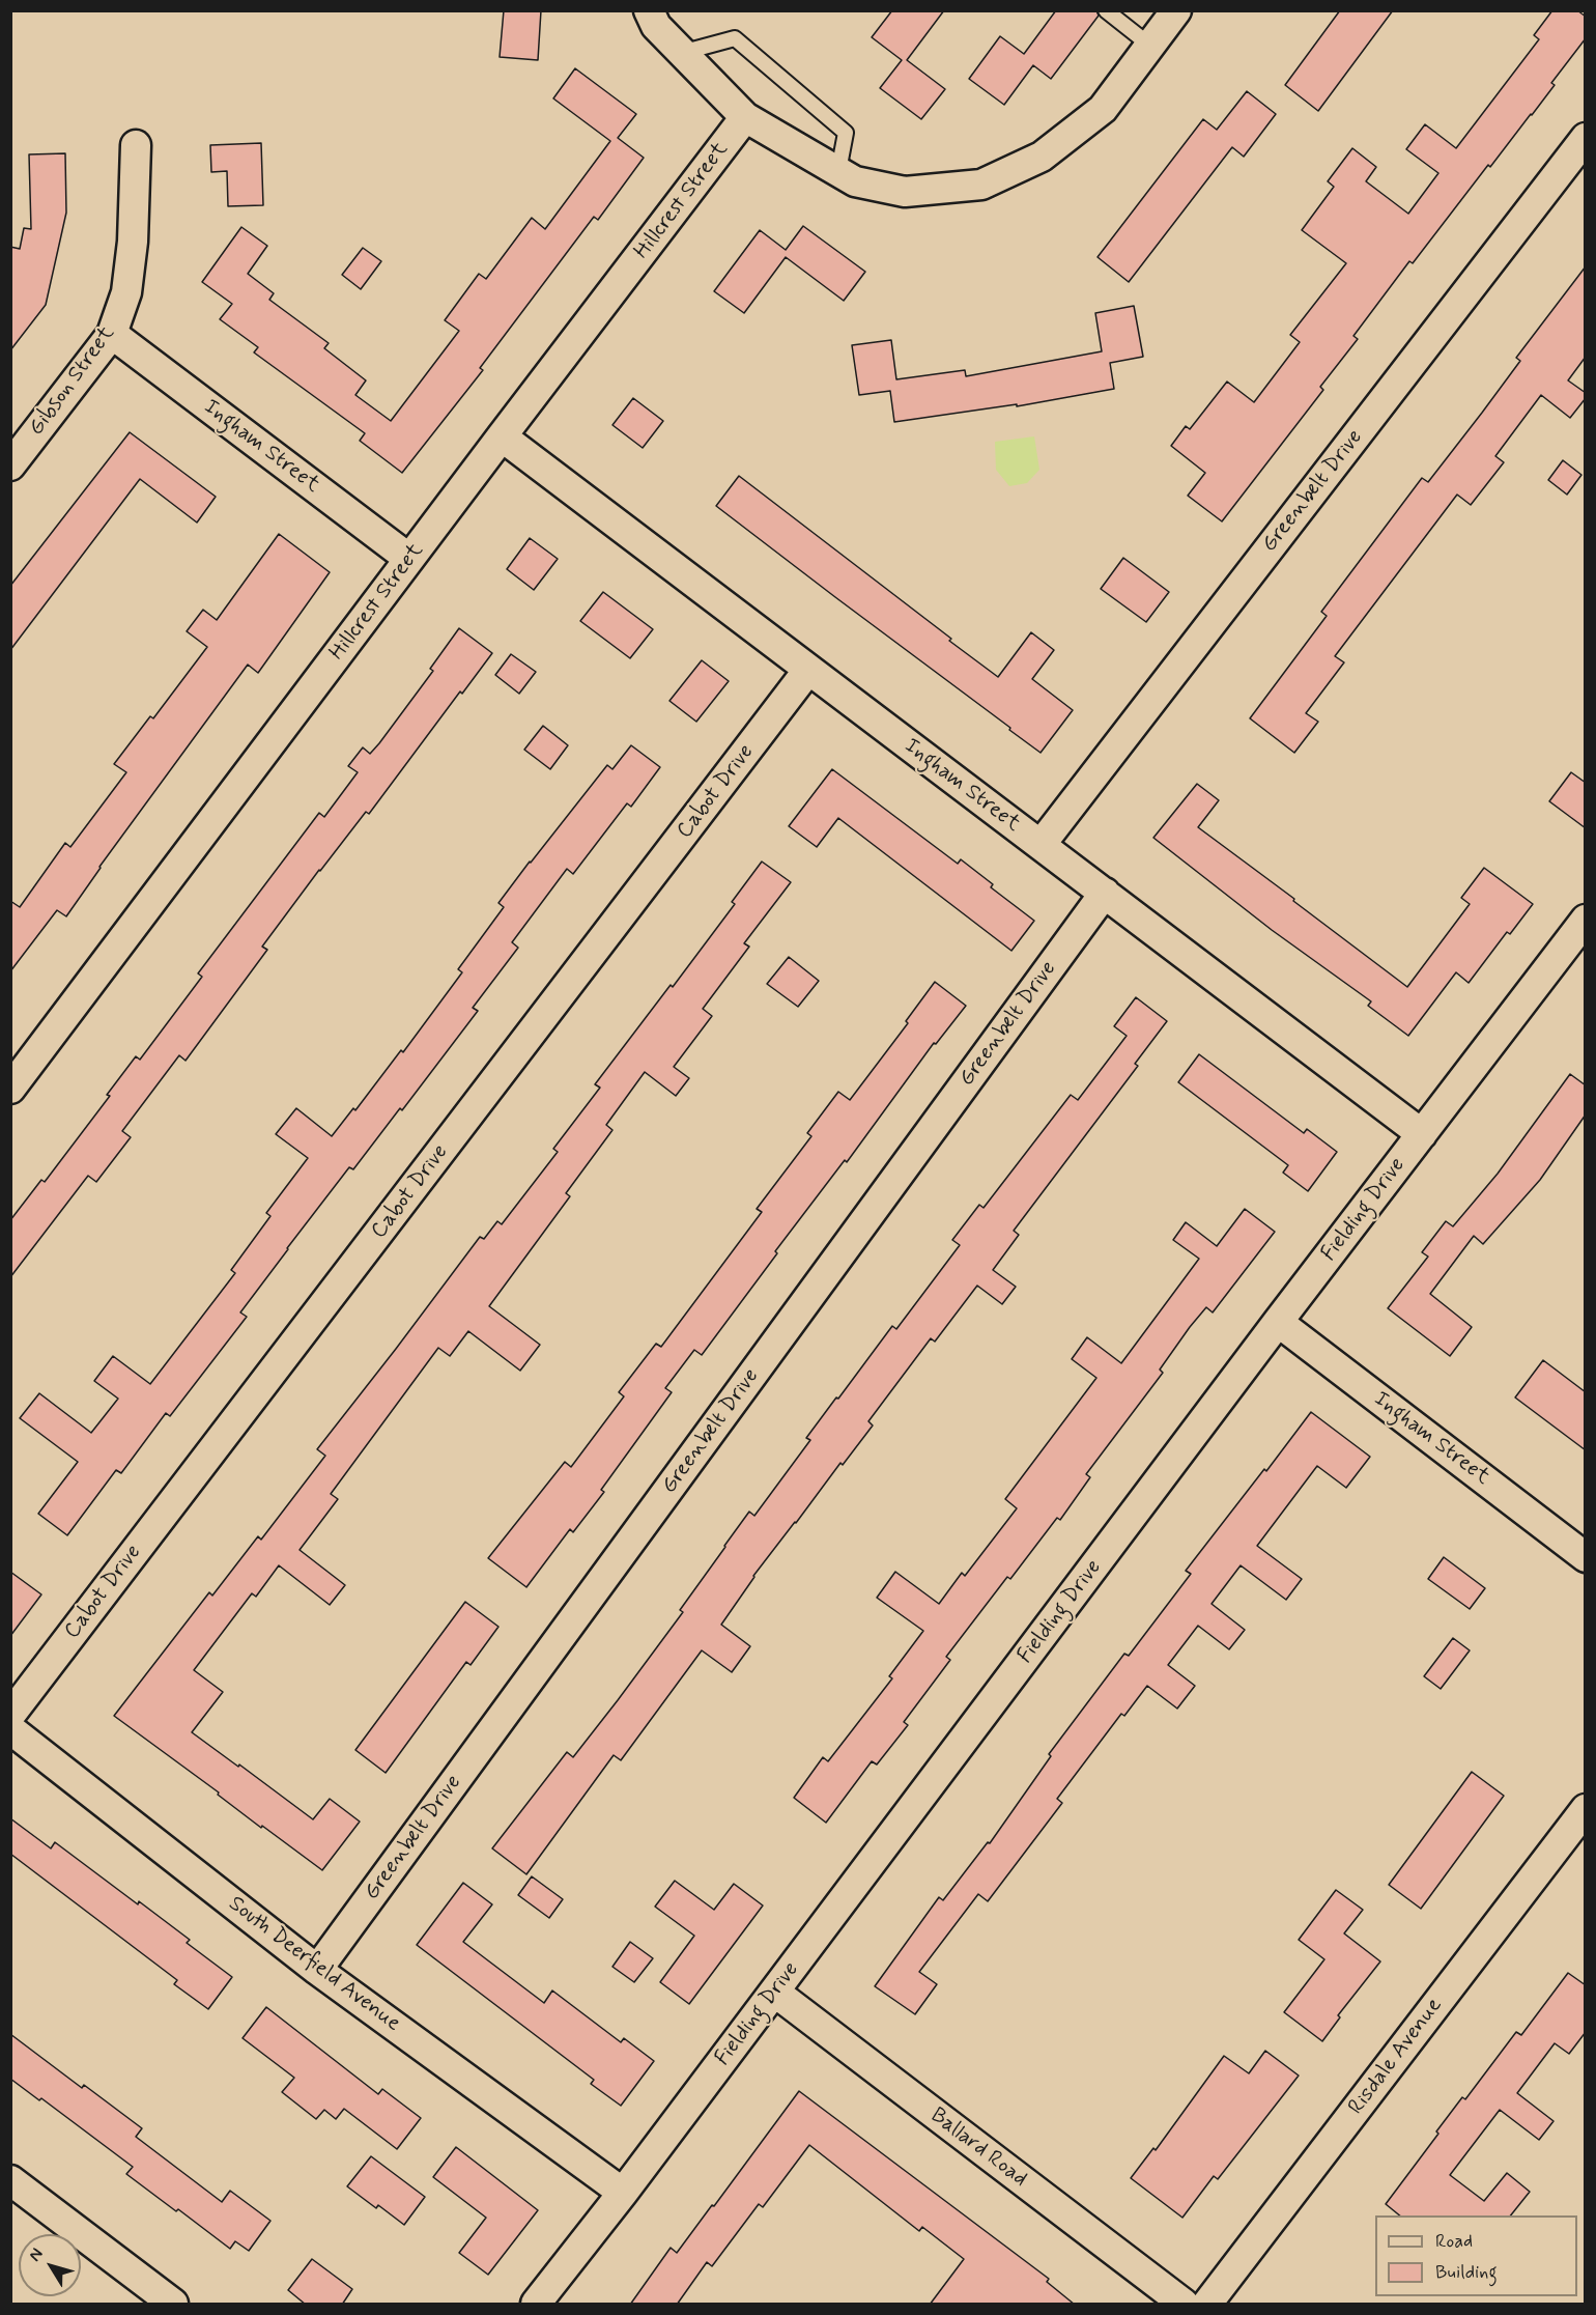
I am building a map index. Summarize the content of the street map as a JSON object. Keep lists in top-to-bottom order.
{
  "streets": {
    "street": [
      "Hillcrest Street",
      "Gibson Street",
      "Ingham Street",
      "Greenbelt Drive",
      "Cabot Drive",
      "Fielding Drive",
      "South Deerfield Avenue",
      "Risdale Avenue",
      "Ballard Road"
    ]
  },
  "crossings": [
    ["Hillcrest Street", "Ingham Street"],
    ["Gibson Street", "Ingham Street"],
    ["Ingham Street", "Greenbelt Drive"],
    ["Ingham Street", "Cabot Drive"],
    ["Ingham Street", "Fielding Drive"],
    ["Greenbelt Drive", "South Deerfield Avenue"],
    ["Fielding Drive", "South Deerfield Avenue"],
    ["Fielding Drive", "Ballard Road"]
  ],
  "legend": ["Road", "Building"],
  "north": "top left"
}
